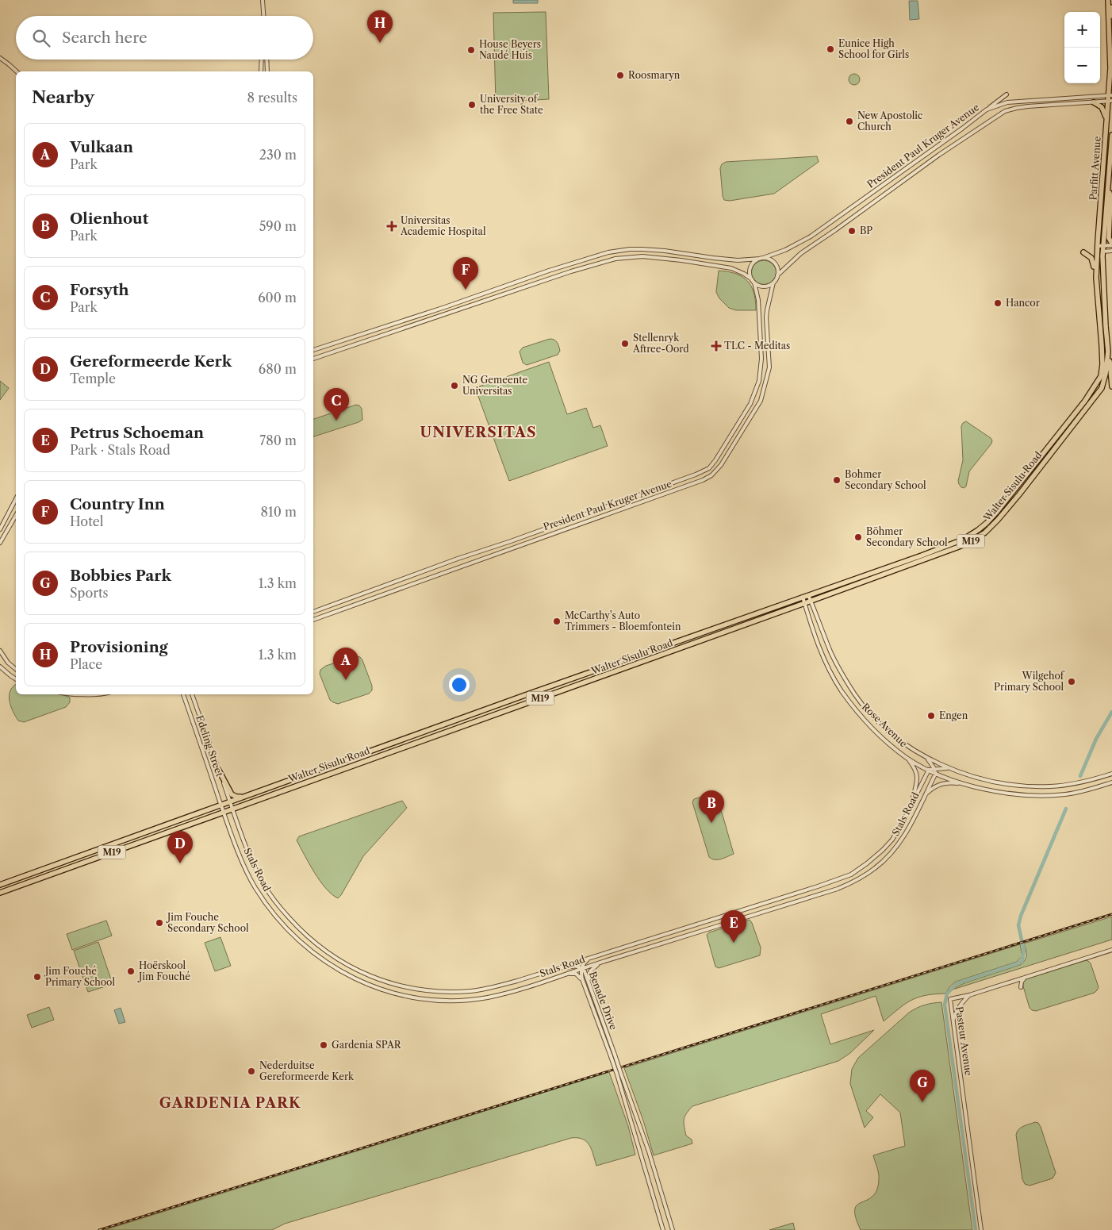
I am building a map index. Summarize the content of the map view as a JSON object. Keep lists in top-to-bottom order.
{
  "streets": {
    "highway": ["Parfitt Avenue", "Walter Sisulu Road", "M19"],
    "street": [
      "President Paul Kruger Avenue",
      "Rose Avenue",
      "Edeling Street",
      "Stals Road",
      "Benade Drive",
      "Pasteur Avenue"
    ]
  },
  "crossings": [
    ["President Paul Kruger Avenue", "Parfitt Avenue"],
    ["Parfitt Avenue", "M19"],
    ["Walter Sisulu Road", "M19"],
    ["Walter Sisulu Road", "Rose Avenue"],
    ["Walter Sisulu Road", "Edeling Street"],
    ["Walter Sisulu Road", "Stals Road"],
    ["Rose Avenue", "Stals Road"],
    ["Edeling Street", "Stals Road"],
    ["Stals Road", "Benade Drive"]
  ],
  "districts": ["UNIVERSITAS", "GARDENIA PARK"],
  "places": {
    "other": [
      "Eunice High School for Girls",
      "House Beyers Naudé Huis",
      "Roosmaryn",
      "University of the Free State",
      "New Apostolic Church",
      "BP",
      "Hancor",
      "Stellenryk Aftree-Oord",
      "NG Gemeente Universitas",
      "Bohmer Secondary School",
      "Böhmer Secondary School",
      "McCarthy's Auto Trimmers - Bloemfontein",
      "Wilgehof Primary School",
      "Engen",
      "Jim Fouche Secondary School",
      "Hoërskool Jim Fouché",
      "Jim Fouché Primary School",
      "Gardenia SPAR",
      "Nederduitse Gereformeerde Kerk"
    ],
    "health": ["Universitas Academic Hospital", "TLC - Meditas"]
  },
  "page": {
    "pins": [
      "H",
      "F",
      "C",
      "A",
      "B",
      "D",
      "E",
      "G"
    ],
    "map_buttons": ["+", "−"],
    "search": "Search here",
    "heading": ["Nearby", "8 results"],
    "list": [
      {
        "mark": "A",
        "name": "Vulkaan",
        "note": "Park",
        "value": "230 m"
      },
      {
        "mark": "B",
        "name": "Olienhout",
        "note": "Park",
        "value": "590 m"
      },
      {
        "mark": "C",
        "name": "Forsyth",
        "note": "Park",
        "value": "600 m"
      },
      {
        "mark": "D",
        "name": "Gereformeerde Kerk",
        "note": "Temple",
        "value": "680 m"
      },
      {
        "mark": "E",
        "name": "Petrus Schoeman",
        "note": "Park · Stals Road",
        "value": "780 m"
      },
      {
        "mark": "F",
        "name": "Country Inn",
        "note": "Hotel",
        "value": "810 m"
      },
      {
        "mark": "G",
        "name": "Bobbies Park",
        "note": "Sports",
        "value": "1.3 km"
      },
      {
        "mark": "H",
        "name": "Provisioning",
        "note": "Place",
        "value": "1.3 km"
      }
    ]
  }
}
